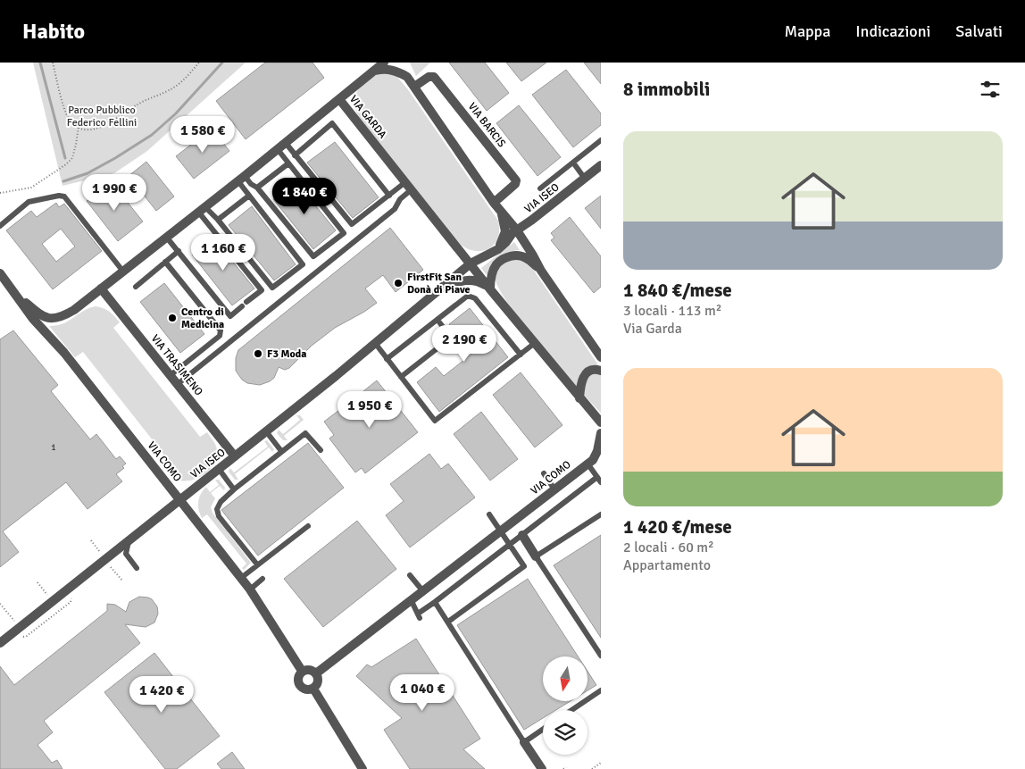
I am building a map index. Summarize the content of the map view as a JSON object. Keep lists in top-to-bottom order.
{
  "streets": {
    "street": [
      "VIA GARDA",
      "VIA BARCIS",
      "VIA ISEO",
      "VIA TRASIMENO",
      "VIA COMO"
    ]
  },
  "crossings": [
    ["VIA GARDA", "VIA ISEO"],
    ["VIA GARDA", "VIA TRASIMENO"],
    ["VIA GARDA", "VIA COMO"],
    ["VIA ISEO", "VIA TRASIMENO"],
    ["VIA ISEO", "VIA COMO"]
  ],
  "parks": ["Parco Pubblico Federico Fellini"],
  "places": ["FirstFit San Donà di Piave", "Centro di Medicina", "F3 Moda"],
  "house_numbers": ["1"],
  "north": "bottom",
  "page": {
    "header": "Habito",
    "nav": ["Mappa", "Indicazioni", "Salvati"],
    "heading": "8 immobili",
    "price": [
      "1 580 €",
      "1 990 €",
      "1 840 €",
      "1 160 €",
      "2 190 €",
      "1 950 €",
      "1 040 €",
      "1 420 €"
    ],
    "list": [
      {
        "name": "1 840 €/mese",
        "note": "3 locali · 113 m² · Via Garda"
      },
      {
        "name": "1 420 €/mese",
        "note": "2 locali · 60 m² · Appartamento"
      }
    ]
  }
}
